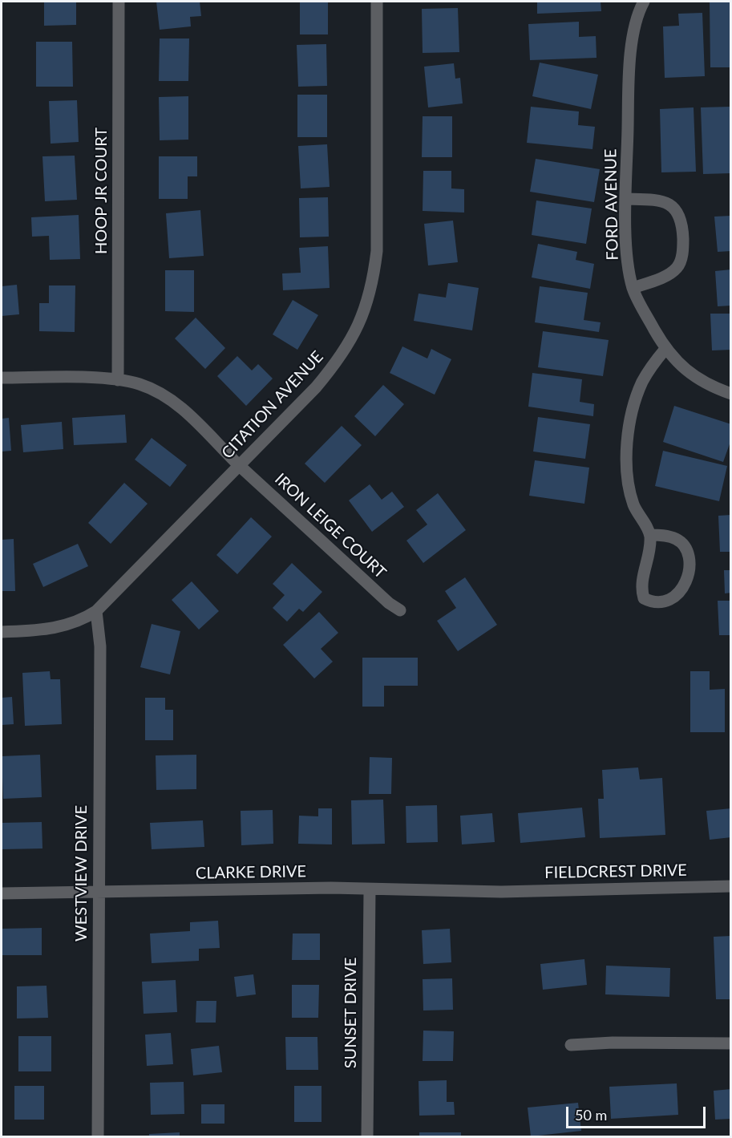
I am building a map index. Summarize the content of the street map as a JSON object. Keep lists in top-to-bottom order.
{
  "streets": {
    "street": [
      "HOOP JR COURT",
      "FORD AVENUE",
      "CITATION AVENUE",
      "IRON LEIGE COURT",
      "FIELDCREST DRIVE",
      "CLARKE DRIVE",
      "WESTVIEW DRIVE",
      "SUNSET DRIVE"
    ]
  },
  "crossings": [
    ["HOOP JR COURT", "IRON LEIGE COURT"],
    ["CITATION AVENUE", "IRON LEIGE COURT"],
    ["CITATION AVENUE", "WESTVIEW DRIVE"],
    ["FIELDCREST DRIVE", "CLARKE DRIVE"],
    ["CLARKE DRIVE", "WESTVIEW DRIVE"],
    ["CLARKE DRIVE", "SUNSET DRIVE"]
  ],
  "scale_bar": "50 m"
}
